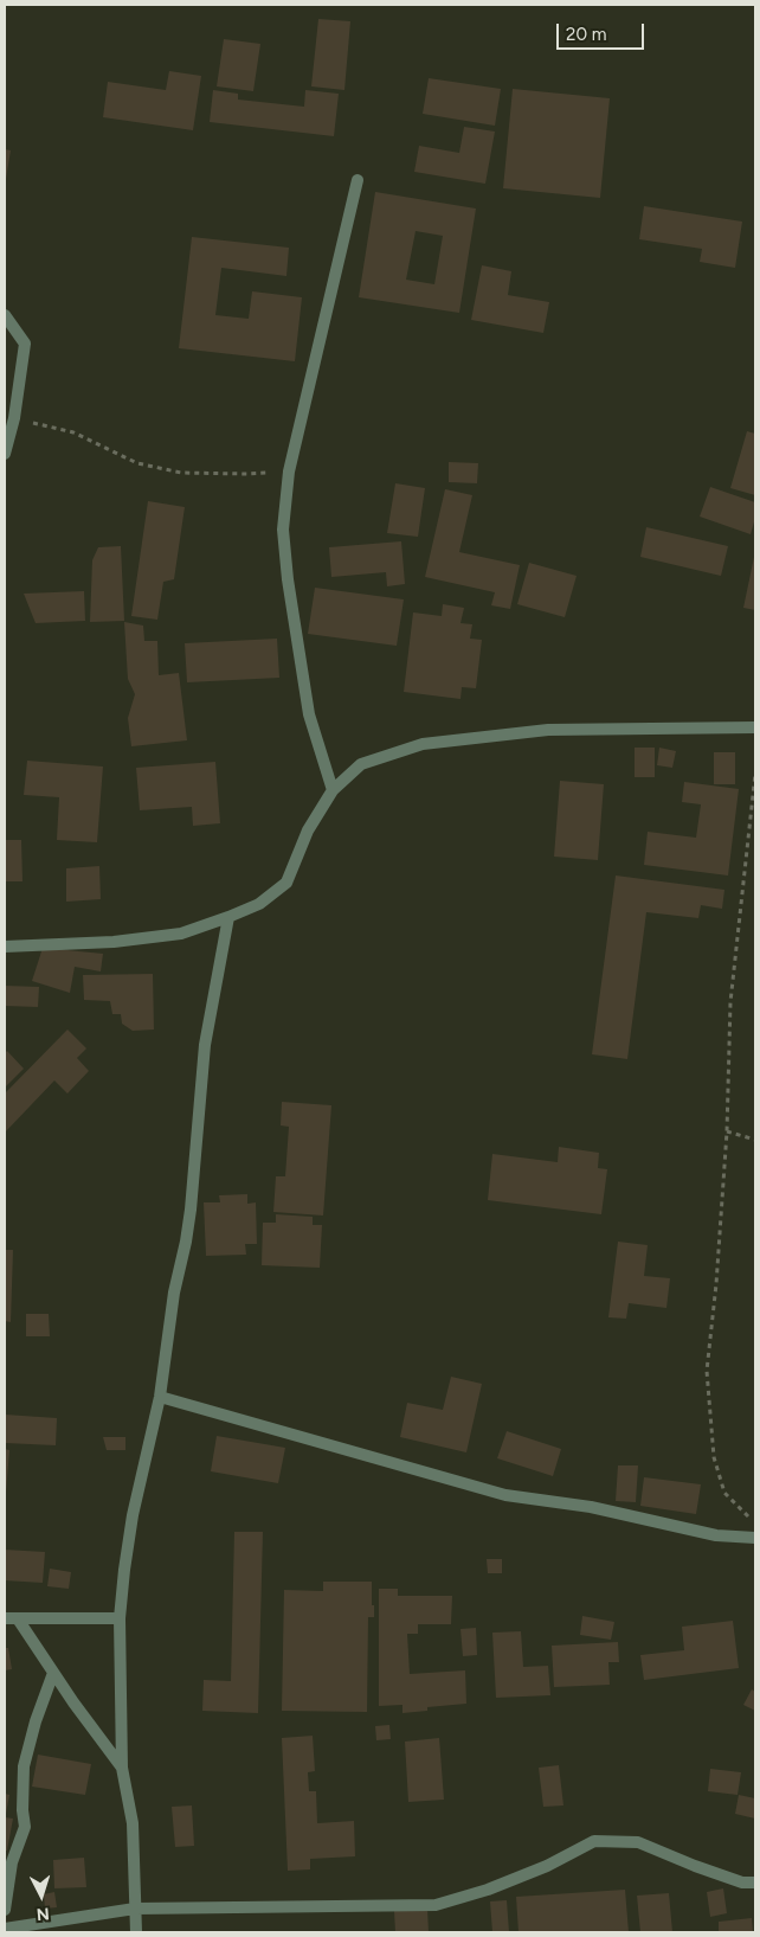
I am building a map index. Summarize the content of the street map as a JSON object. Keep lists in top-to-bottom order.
{
  "scale_bar": "20 m",
  "north": "bottom"
}
